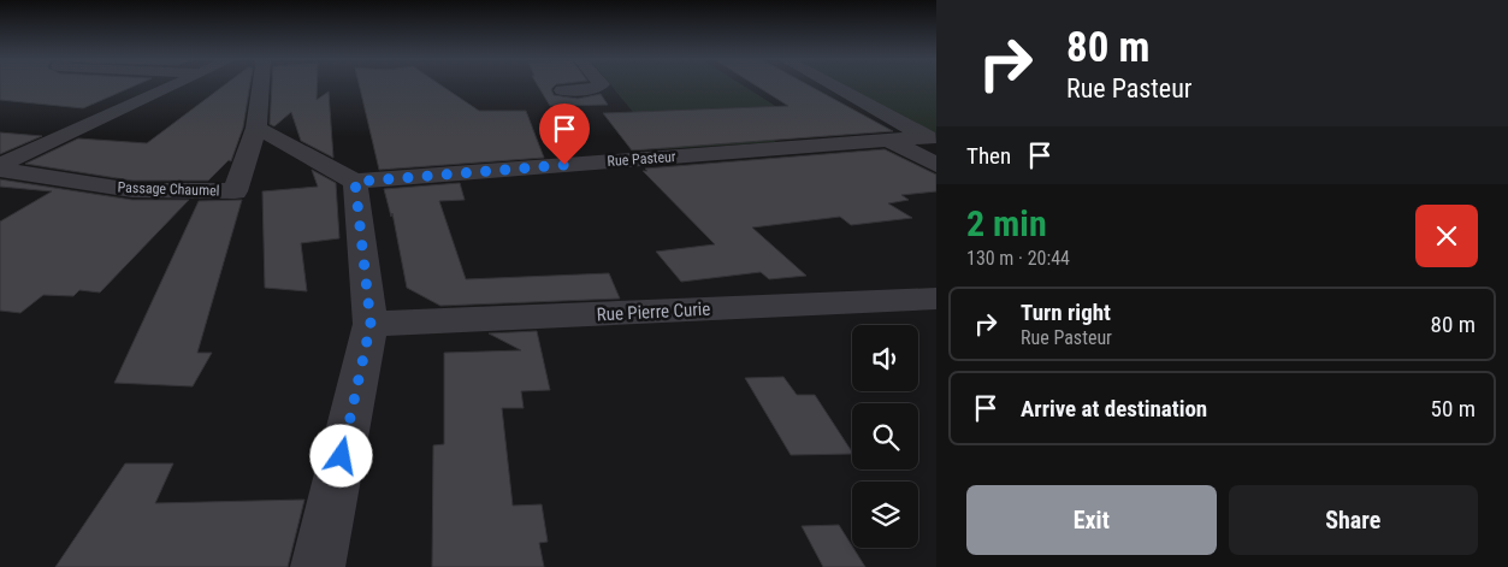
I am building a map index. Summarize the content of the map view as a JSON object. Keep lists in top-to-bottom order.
{
  "streets": {
    "street": ["Rue Pasteur", "Passage Chaumel", "Rue Pierre Curie"]
  },
  "page": {
    "turn": ["80 m", "Rue Pasteur"],
    "then": "Then",
    "heading": ["2 min", "130 m · 20:44"],
    "list": [
      {
        "name": "Turn right",
        "note": "Rue Pasteur",
        "value": "80 m"
      },
      {
        "name": "Arrive at destination",
        "value": "50 m"
      }
    ],
    "buttons": ["Exit", "Share"]
  }
}
